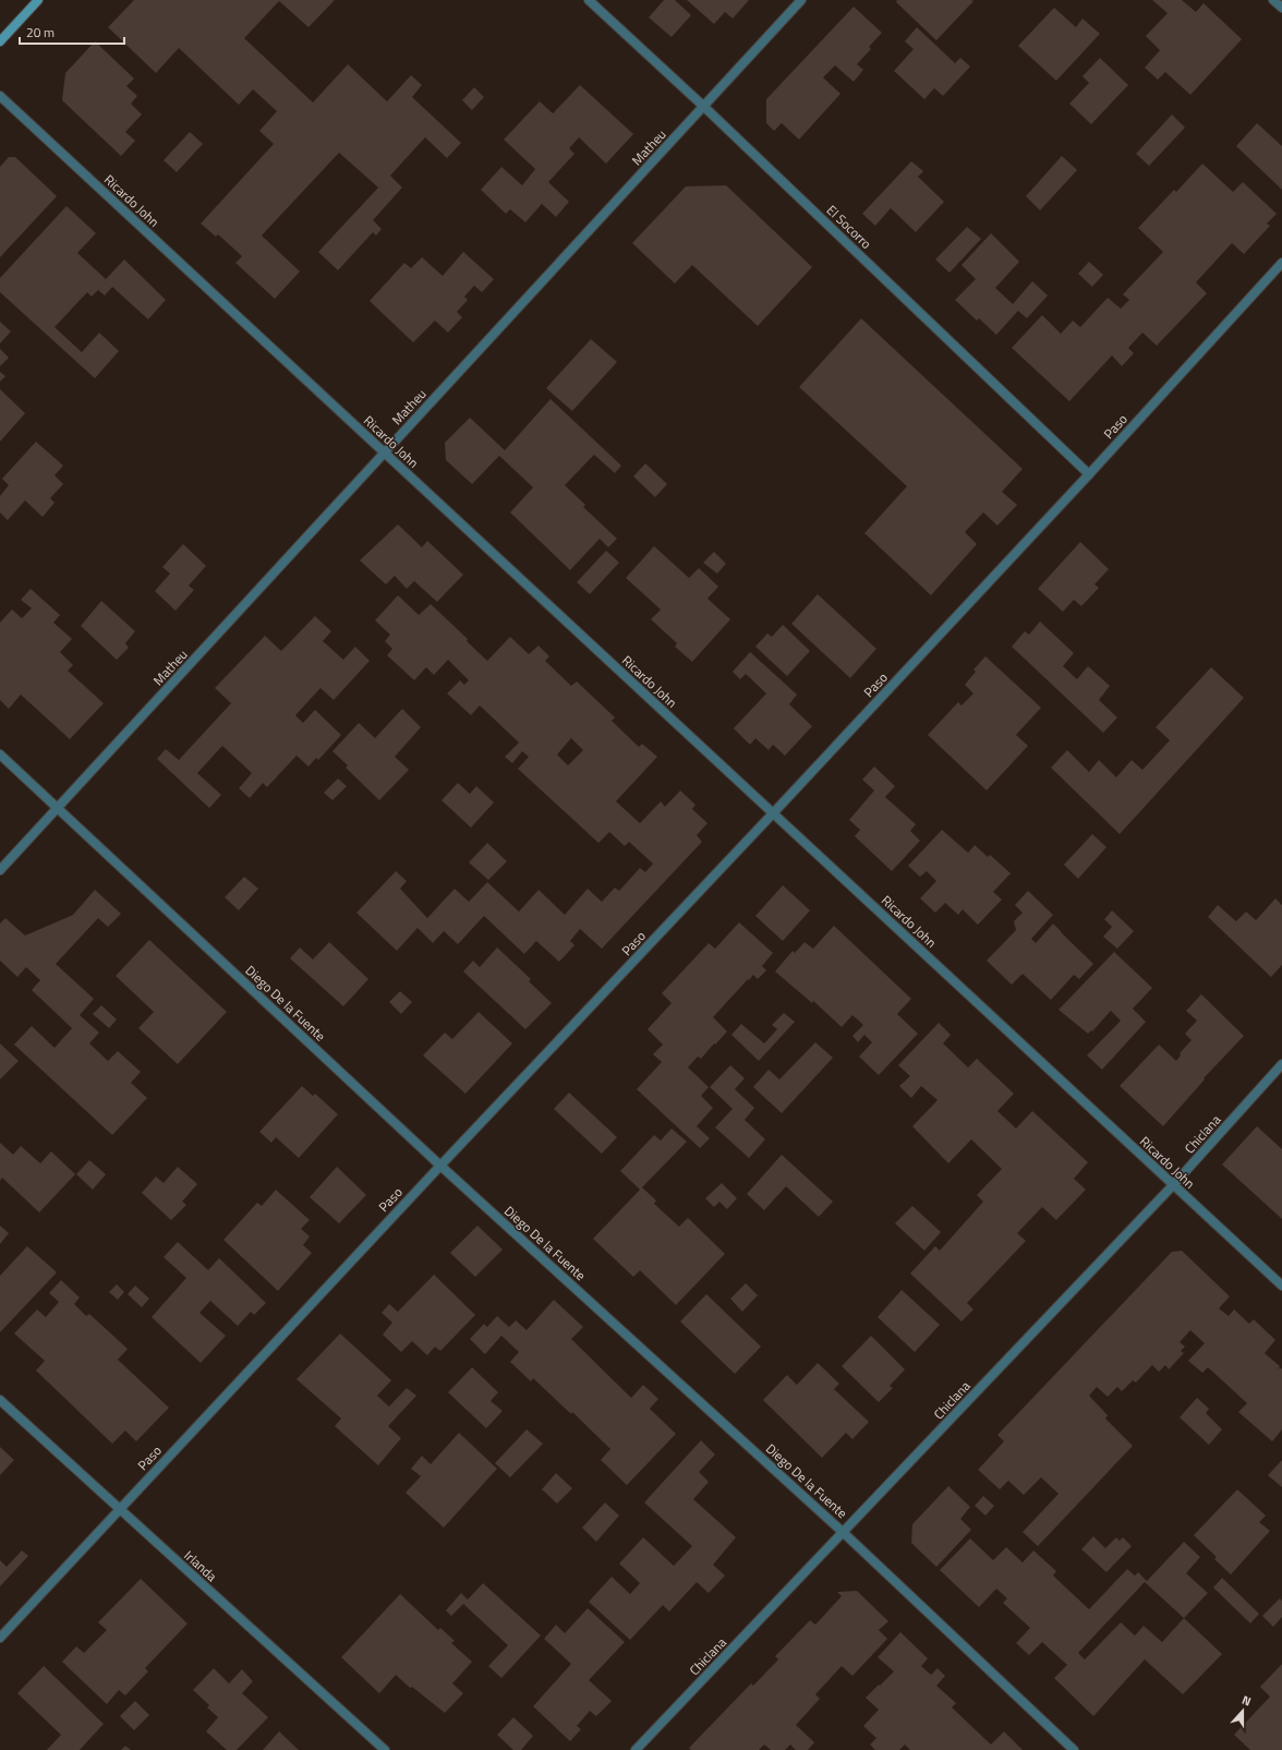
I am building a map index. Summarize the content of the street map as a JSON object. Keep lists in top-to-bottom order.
{
  "streets": {
    "street": [
      "Matheu",
      "Ricardo John",
      "El Socorro",
      "Paso",
      "Diego De la Fuente",
      "Chiclana",
      "Irlanda"
    ]
  },
  "crossings": [
    ["Matheu", "Ricardo John"],
    ["Matheu", "El Socorro"],
    ["Matheu", "Diego De la Fuente"],
    ["Ricardo John", "Paso"],
    ["Ricardo John", "Chiclana"],
    ["El Socorro", "Paso"],
    ["Paso", "Diego De la Fuente"],
    ["Paso", "Irlanda"],
    ["Diego De la Fuente", "Chiclana"]
  ],
  "scale_bar": "20 m",
  "north": "top"
}
